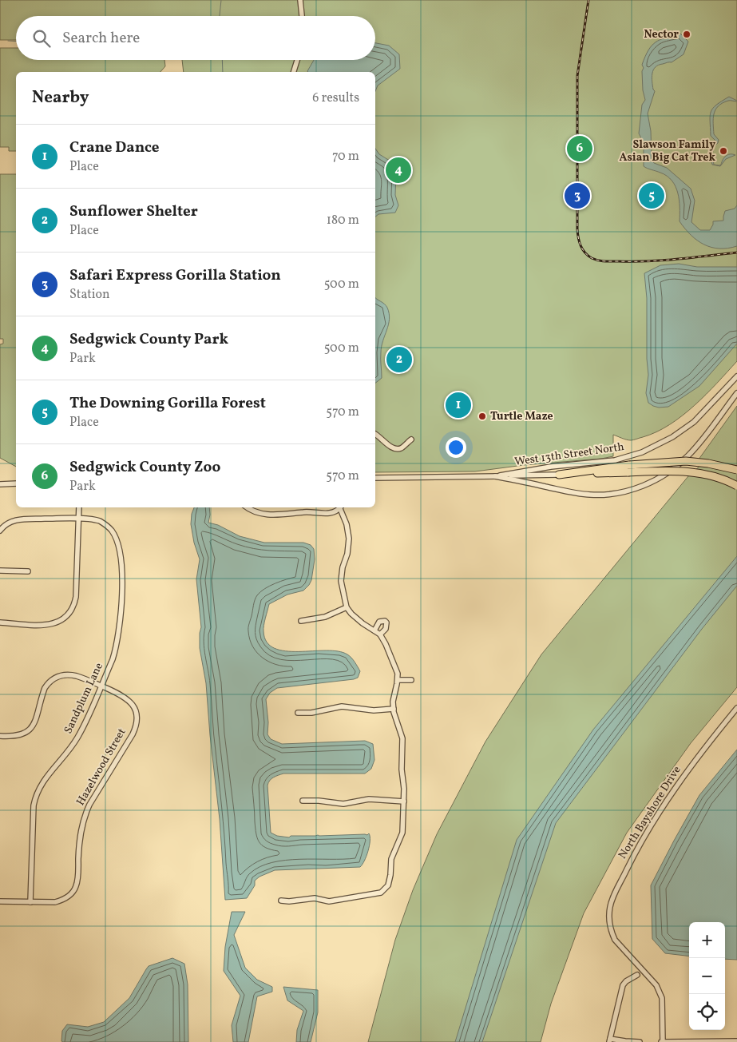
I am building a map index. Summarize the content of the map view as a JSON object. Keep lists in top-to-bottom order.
{
  "streets": {
    "street": [
      "West 13th Street North",
      "Sandplum Lane",
      "Hazelwood Street",
      "North Bayshore Drive"
    ]
  },
  "crossings": [
    ["Sandplum Lane", "Hazelwood Street"]
  ],
  "places": ["Nector", "Slawson Family Asian Big Cat Trek", "Turtle Maze"],
  "page": {
    "search": "Search here",
    "heading": ["Nearby", "6 results"],
    "list": [
      {
        "mark": "1",
        "name": "Crane Dance",
        "note": "Place",
        "value": "70 m"
      },
      {
        "mark": "2",
        "name": "Sunflower Shelter",
        "note": "Place",
        "value": "180 m"
      },
      {
        "mark": "3",
        "name": "Safari Express Gorilla Station",
        "note": "Station",
        "value": "500 m"
      },
      {
        "mark": "4",
        "name": "Sedgwick County Park",
        "note": "Park",
        "value": "500 m"
      },
      {
        "mark": "5",
        "name": "The Downing Gorilla Forest",
        "note": "Place",
        "value": "570 m"
      },
      {
        "mark": "6",
        "name": "Sedgwick County Zoo",
        "note": "Park",
        "value": "570 m"
      }
    ],
    "pins": [
      "6",
      "4",
      "3",
      "5",
      "2",
      "1"
    ],
    "map_buttons": ["+", "−"]
  }
}
